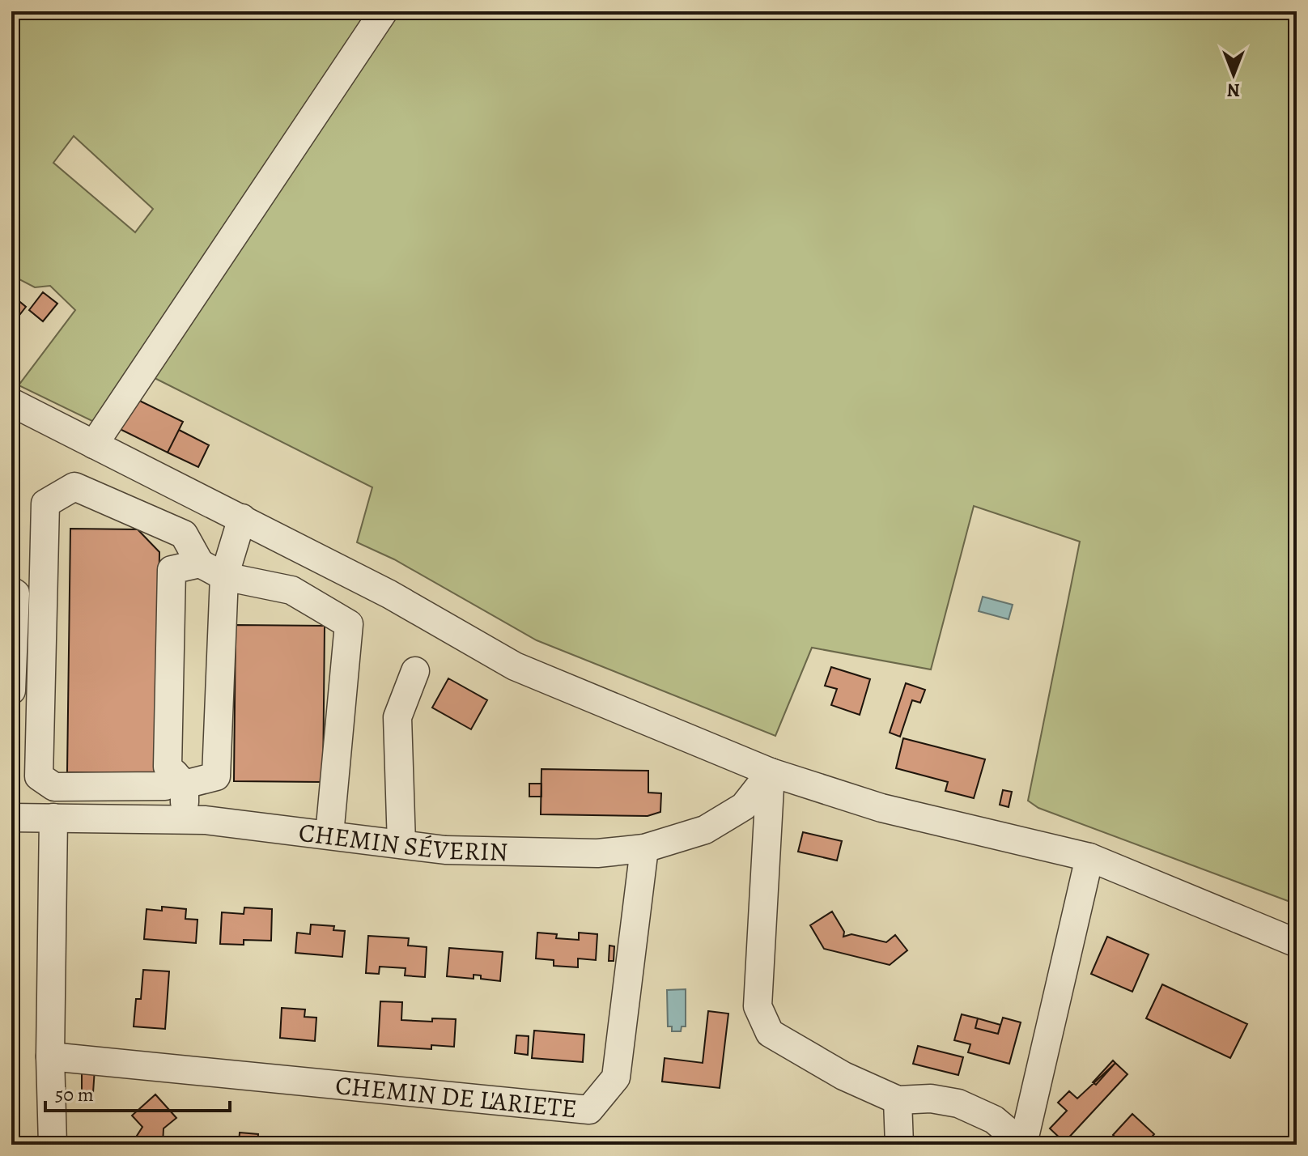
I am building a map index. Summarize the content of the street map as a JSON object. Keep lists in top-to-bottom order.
{
  "streets": {
    "street": ["CHEMIN SÉVERIN", "CHEMIN DE L'ARIETE"]
  },
  "crossings": [
    ["CHEMIN SÉVERIN", "CHEMIN DE L'ARIETE"]
  ],
  "scale_bar": "50 m",
  "north": "bottom"
}
